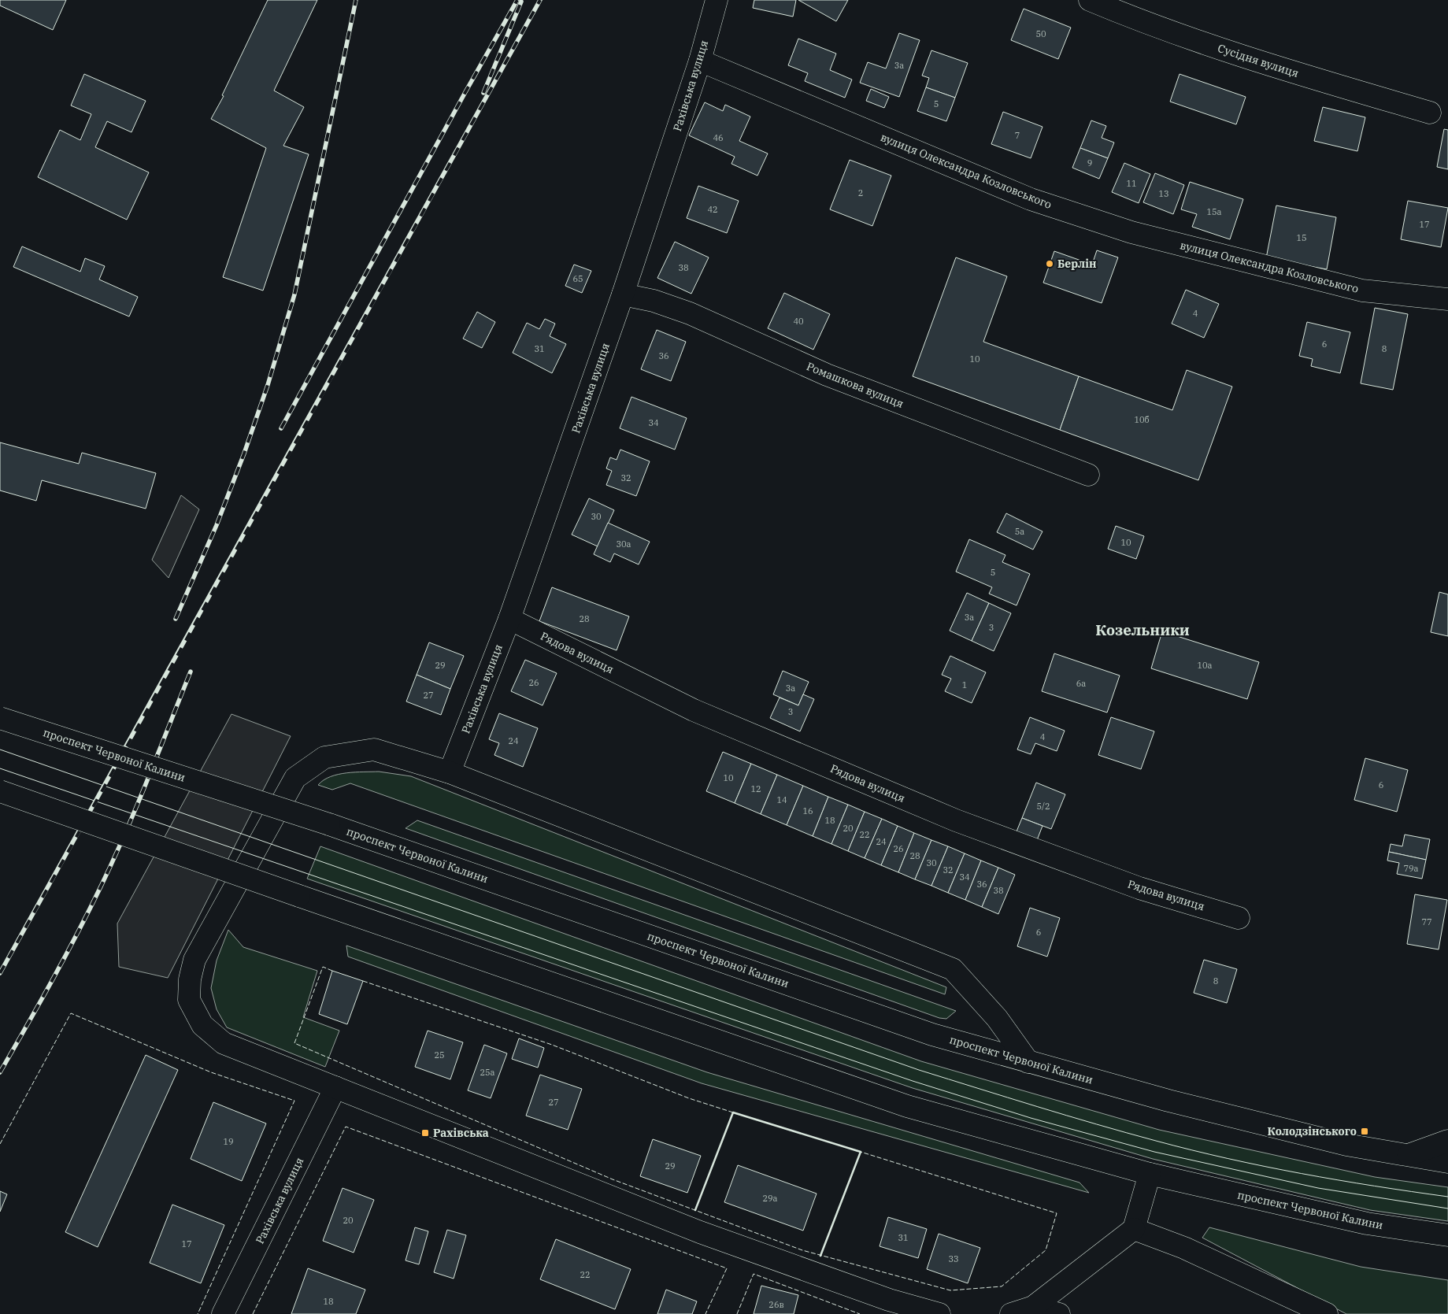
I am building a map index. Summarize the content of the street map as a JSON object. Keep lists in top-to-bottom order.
{
  "streets": {
    "main road": [
      "Сусідня вулиця",
      "Рахівська вулиця",
      "вулиця Олександра Козловського",
      "Ромашкова вулиця",
      "Рядова вулиця",
      "проспект Червоної Калини"
    ]
  },
  "crossings": [
    ["Рахівська вулиця", "вулиця Олександра Козловського"],
    ["Рахівська вулиця", "Ромашкова вулиця"],
    ["Рахівська вулиця", "Рядова вулиця"]
  ],
  "districts": ["Козельники"],
  "places": {
    "other": ["Берлін"],
    "transit": ["Колодзінського", "Рахівська"]
  },
  "house_numbers": [
    "50",
    "3а",
    "5",
    "7",
    "46",
    "9",
    "11",
    "2",
    "13",
    "42",
    "15а",
    "17",
    "15",
    "38",
    "65",
    "4",
    "40",
    "6",
    "31",
    "8",
    "36",
    "10",
    "10б",
    "34",
    "32",
    "30",
    "5а",
    "10",
    "30а",
    "5",
    "3а",
    "28",
    "3",
    "29",
    "10а",
    "26",
    "6а",
    "1",
    "3а",
    "27",
    "3",
    "4",
    "24",
    "10",
    "6",
    "12",
    "14",
    "5/2",
    "16",
    "18",
    "20",
    "22",
    "24",
    "26",
    "28",
    "30",
    "79а",
    "32",
    "34",
    "36",
    "38",
    "77",
    "6",
    "8",
    "25",
    "25а",
    "27",
    "19",
    "29",
    "29а",
    "20",
    "31",
    "17",
    "33",
    "22",
    "18",
    "26в"
  ]
}
